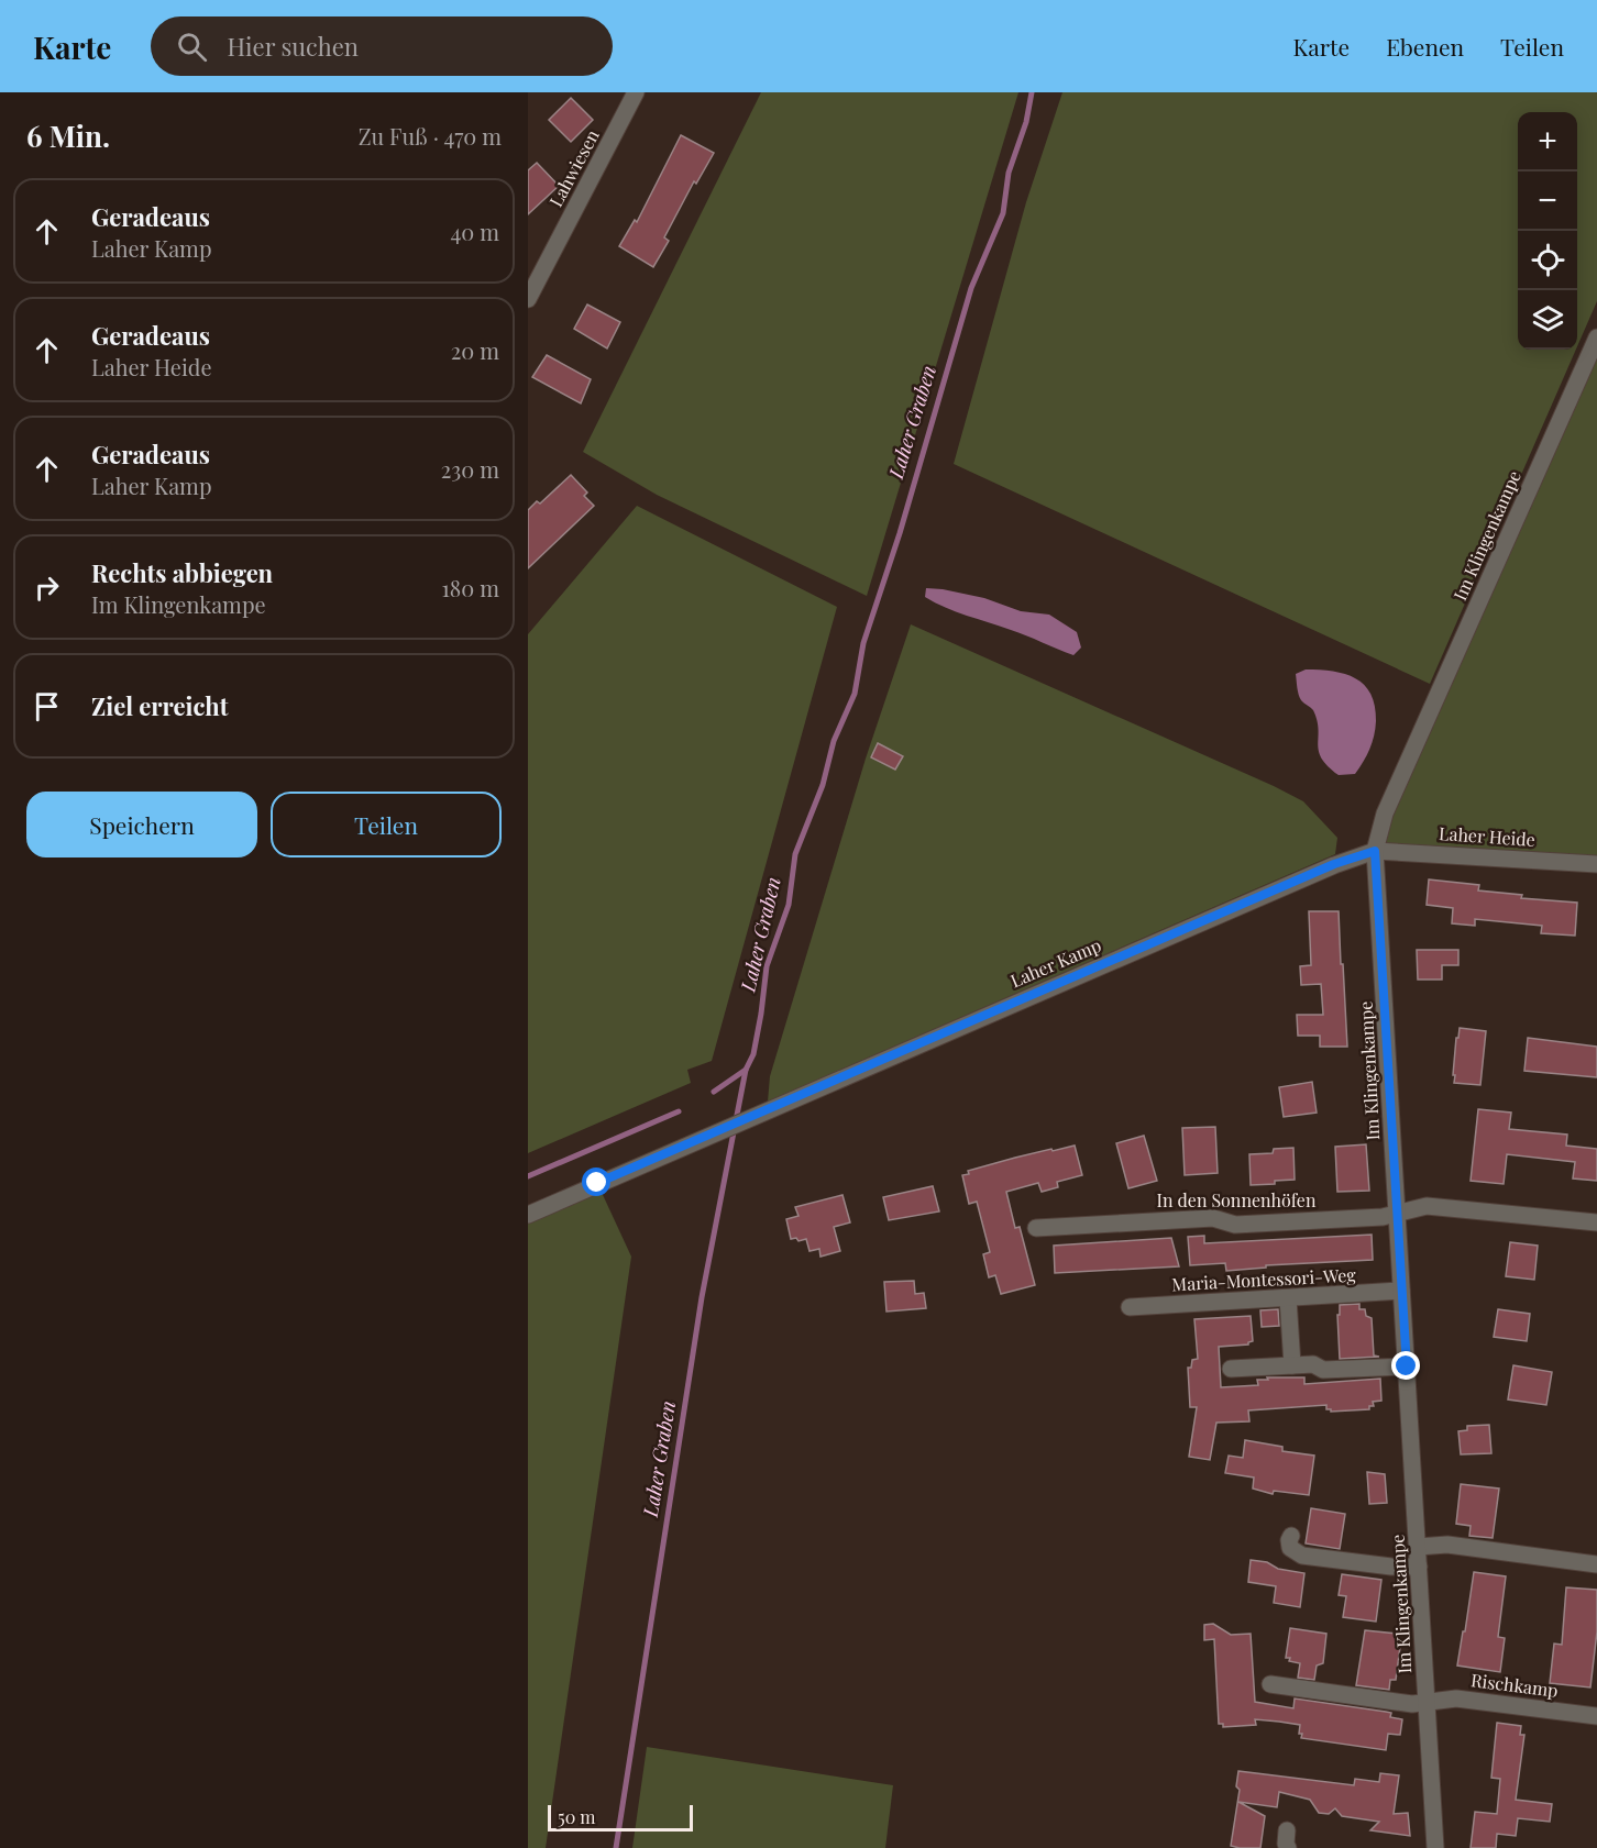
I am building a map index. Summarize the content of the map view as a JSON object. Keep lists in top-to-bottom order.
{
  "streets": {
    "street": [
      "Lahwiesen",
      "Im Klingenkampe",
      "Laher Heide",
      "Laher Kamp",
      "In den Sonnenhöfen",
      "Maria-Montessori-Weg",
      "Rischkamp"
    ]
  },
  "crossings": [
    ["Im Klingenkampe", "Laher Heide"],
    ["Im Klingenkampe", "Laher Kamp"],
    ["Im Klingenkampe", "In den Sonnenhöfen"],
    ["Im Klingenkampe", "Maria-Montessori-Weg"],
    ["Im Klingenkampe", "Rischkamp"],
    ["Laher Heide", "Laher Kamp"]
  ],
  "water": ["Laher Graben"],
  "scale_bar": "50 m",
  "page": {
    "header": "Karte",
    "search": "Hier suchen",
    "nav": ["Karte", "Ebenen", "Teilen"],
    "heading": ["6 Min.", "Zu Fuß · 470 m"],
    "map_buttons": ["+", "−"],
    "list": [
      ["Geradeaus", "Laher Kamp", "40 m"],
      ["Geradeaus", "Laher Heide", "20 m"],
      ["Geradeaus", "Laher Kamp", "230 m"],
      ["Rechts abbiegen", "Im Klingenkampe", "180 m"],
      "Ziel erreicht"
    ],
    "buttons": ["Speichern", "Teilen"],
    "scale": "50 m"
  }
}
